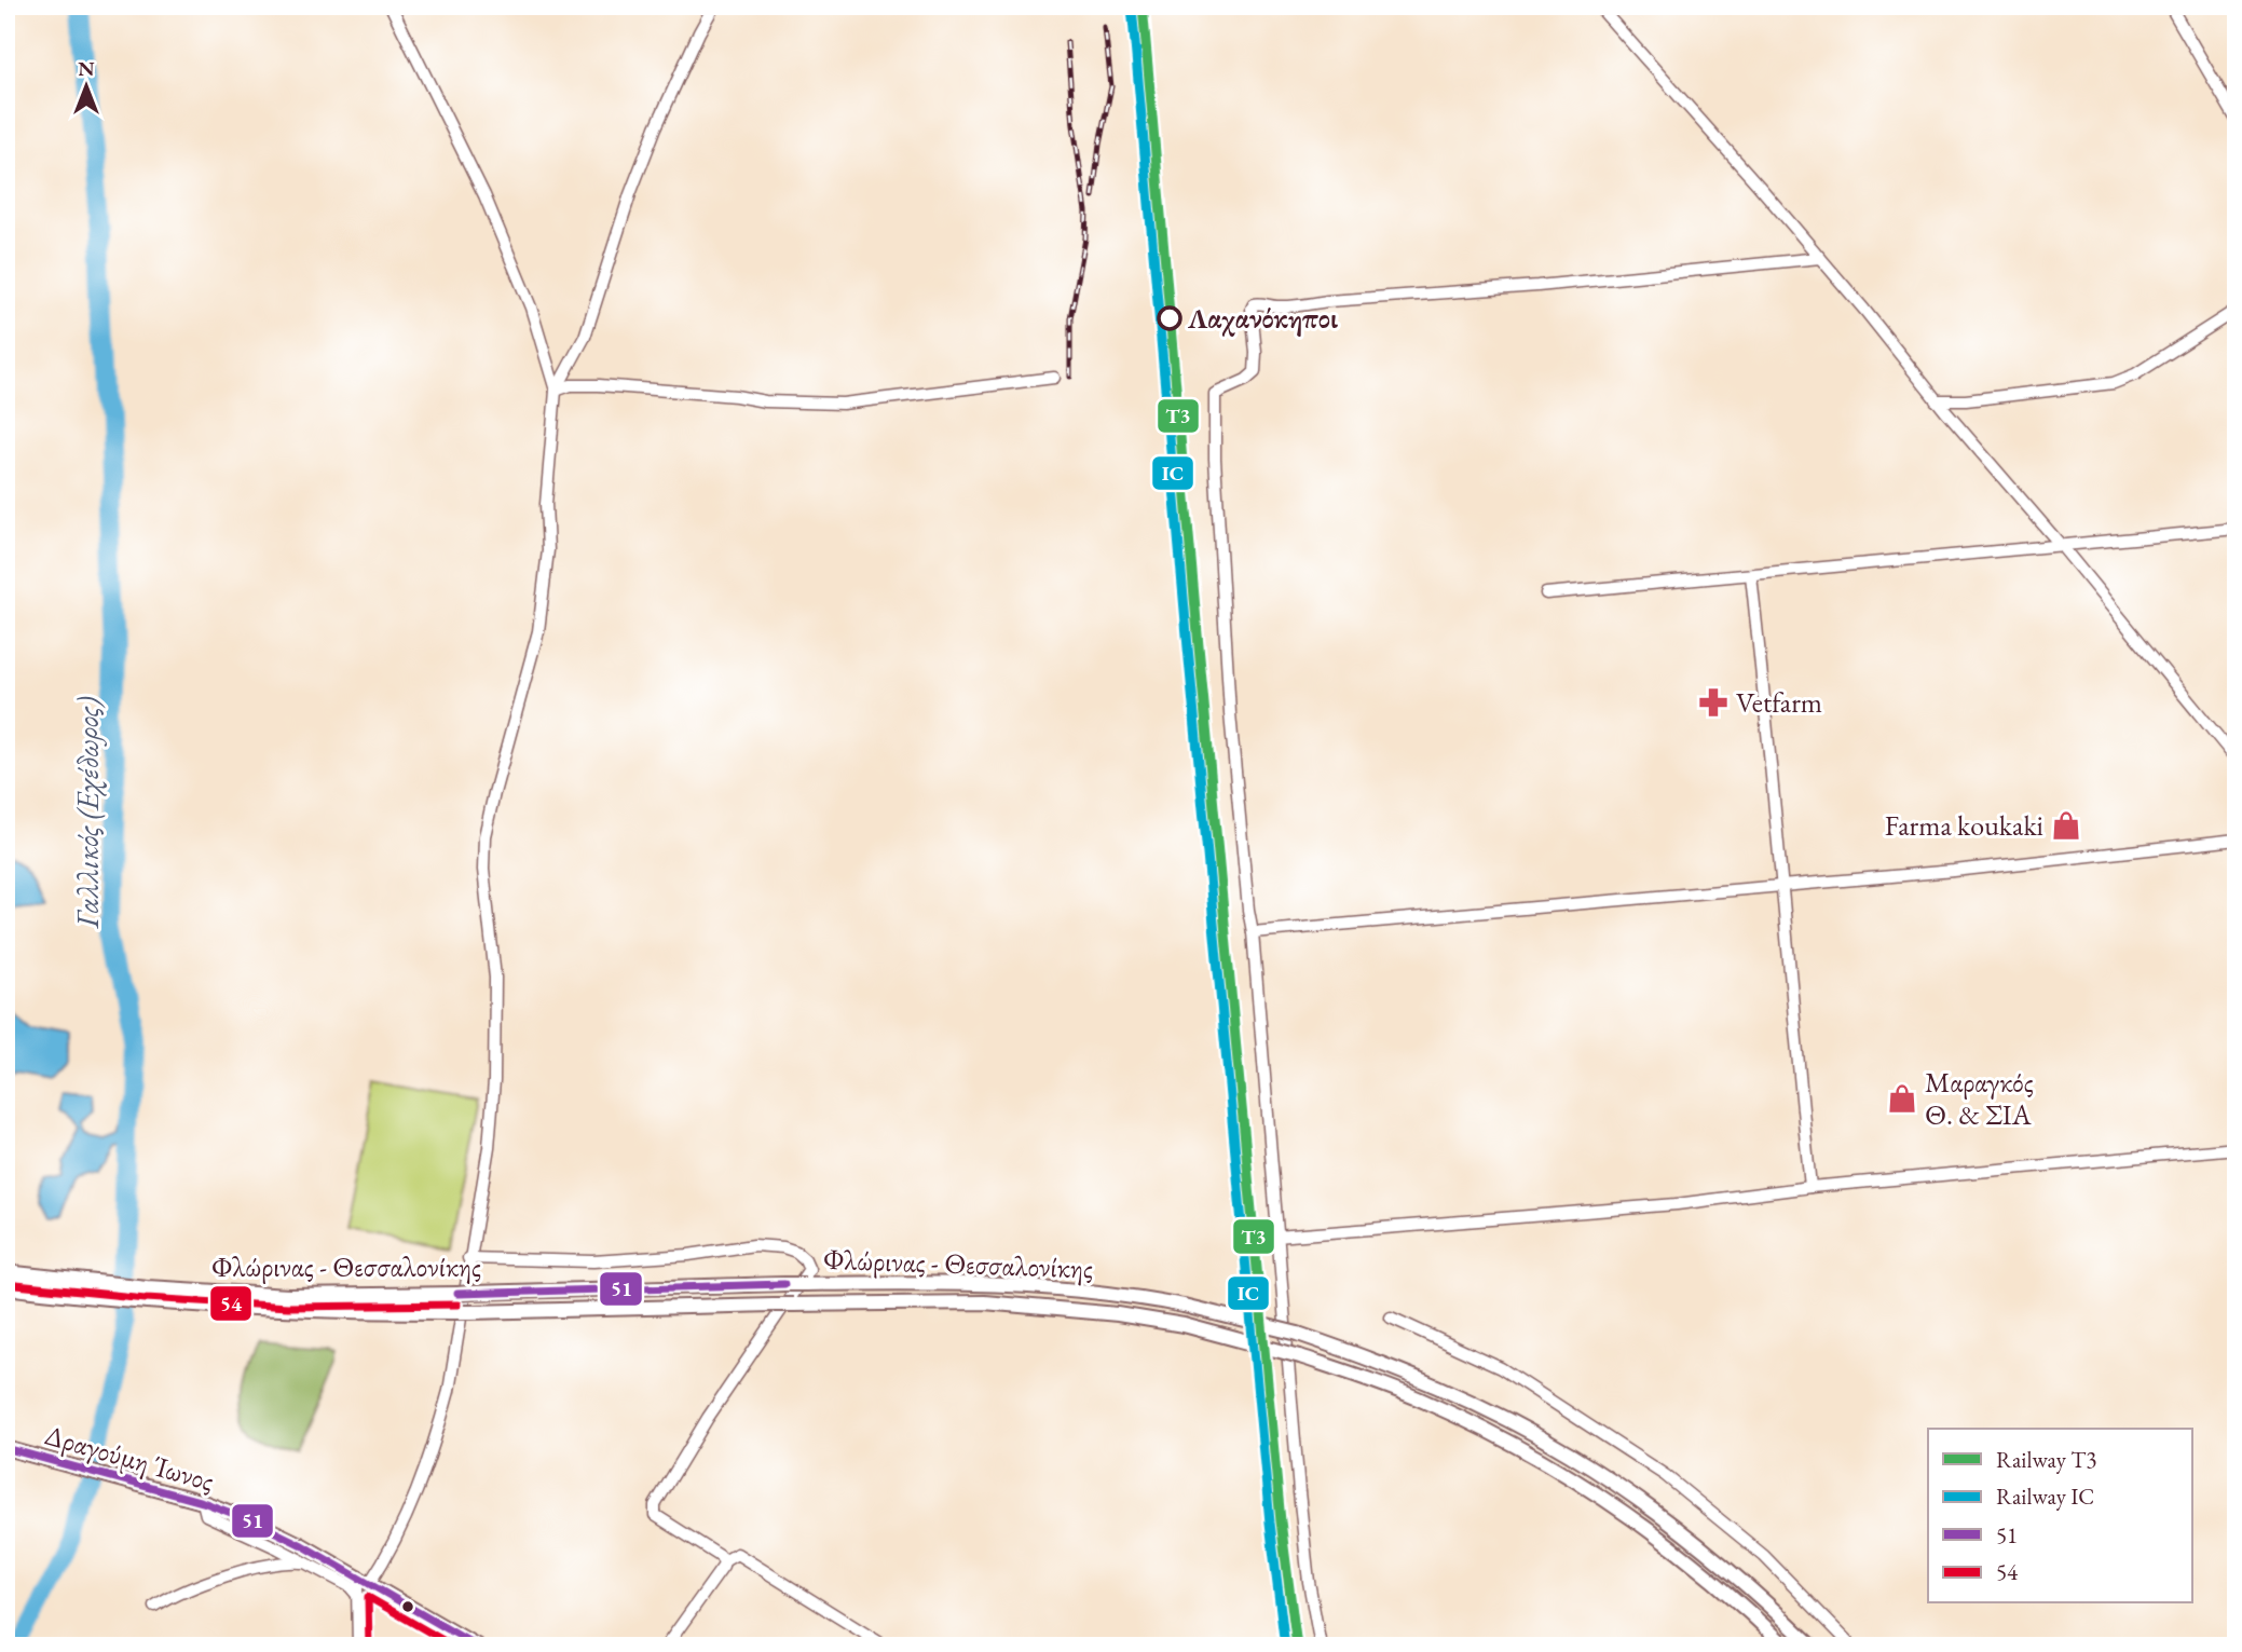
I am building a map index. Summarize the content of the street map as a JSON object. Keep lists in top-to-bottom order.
{
  "streets": {
    "main road": ["Φλώρινας - Θεσσαλονίκης", "Δραγούμη Ίωνος"]
  },
  "water": ["Γαλλικός (Εχέδωρος)"],
  "places": {
    "other": ["Λαχανόκηποι"],
    "pharmacy": ["Vetfarm"],
    "shop": ["Farma koukaki", "Μαραγκός Θ. & ΣΙΑ"]
  },
  "lines": [
    "rail line T3",
    "rail line IC",
    "transit line 51",
    "transit line 54"
  ],
  "legend": [
    "Railway T3",
    "Railway IC",
    "51",
    "54"
  ],
  "north": "top"
}
